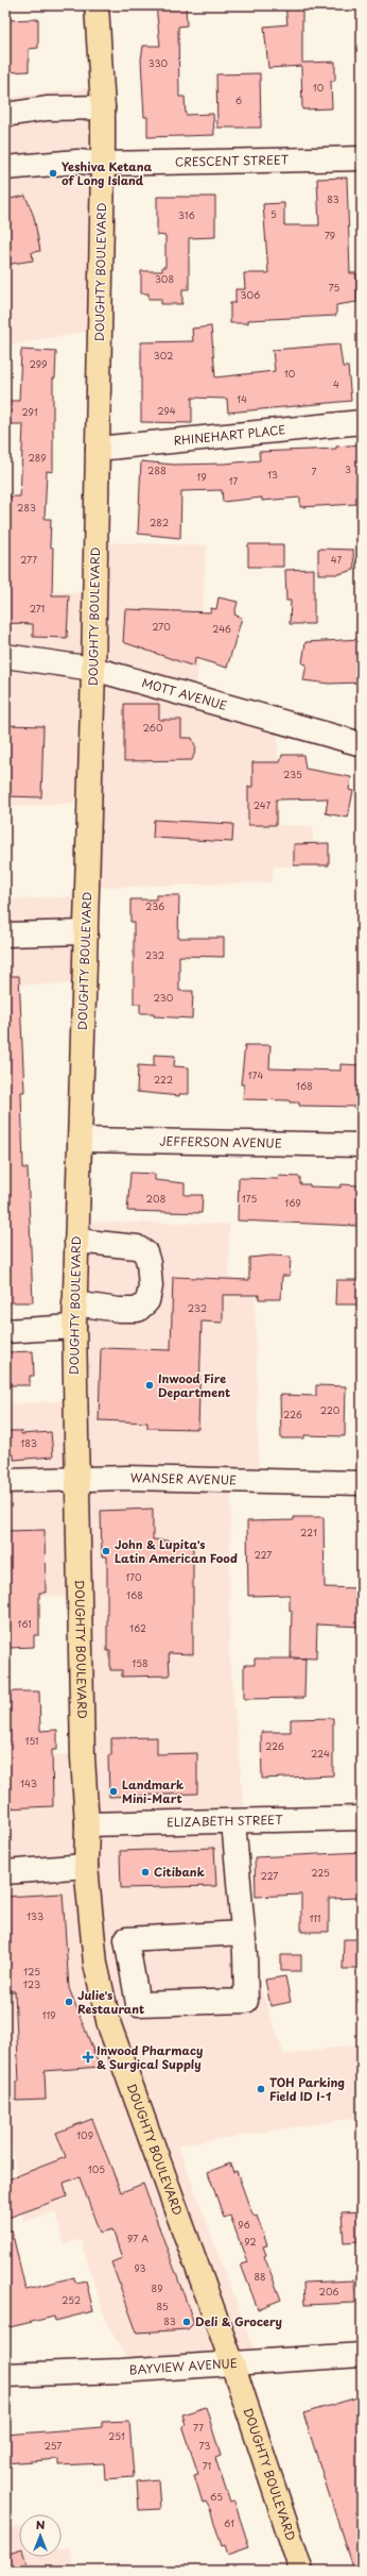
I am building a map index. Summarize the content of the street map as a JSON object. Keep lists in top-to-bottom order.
{
  "streets": {
    "main road": ["DOUGHTY BOULEVARD"],
    "street": [
      "CRESCENT STREET",
      "RHINEHART PLACE",
      "MOTT AVENUE",
      "JEFFERSON AVENUE",
      "WANSER AVENUE",
      "ELIZABETH STREET",
      "BAYVIEW AVENUE"
    ]
  },
  "crossings": [
    ["CRESCENT STREET", "DOUGHTY BOULEVARD"],
    ["DOUGHTY BOULEVARD", "RHINEHART PLACE"],
    ["DOUGHTY BOULEVARD", "MOTT AVENUE"],
    ["DOUGHTY BOULEVARD", "JEFFERSON AVENUE"],
    ["DOUGHTY BOULEVARD", "WANSER AVENUE"],
    ["DOUGHTY BOULEVARD", "ELIZABETH STREET"],
    ["DOUGHTY BOULEVARD", "BAYVIEW AVENUE"]
  ],
  "places": {
    "other": [
      "Yeshiva Ketana of Long Island",
      "Inwood Fire Department",
      "John & Lupita's Latin American Food",
      "Landmark Mini-Mart",
      "Citibank",
      "Julie's Restaurant",
      "TOH Parking Field ID I-1",
      "Deli & Grocery"
    ],
    "health": ["Inwood Pharmacy & Surgical Supply"]
  },
  "house_numbers": [
    "330",
    "10",
    "6",
    "83",
    "5",
    "316",
    "79",
    "308",
    "75",
    "306",
    "302",
    "299",
    "10",
    "4",
    "14",
    "294",
    "291",
    "289",
    "3",
    "288",
    "7",
    "13",
    "19",
    "17",
    "283",
    "282",
    "277",
    "47",
    "271",
    "270",
    "246",
    "260",
    "235",
    "247",
    "236",
    "232",
    "230",
    "174",
    "222",
    "168",
    "208",
    "175",
    "169",
    "232",
    "220",
    "226",
    "183",
    "221",
    "227",
    "170",
    "168",
    "161",
    "162",
    "158",
    "151",
    "226",
    "224",
    "143",
    "225",
    "227",
    "133",
    "111",
    "125",
    "123",
    "119",
    "109",
    "105",
    "96",
    "97 A",
    "92",
    "93",
    "88",
    "89",
    "206",
    "252",
    "85",
    "83",
    "77",
    "251",
    "257",
    "73",
    "71",
    "65",
    "61"
  ],
  "north": "top"
}
